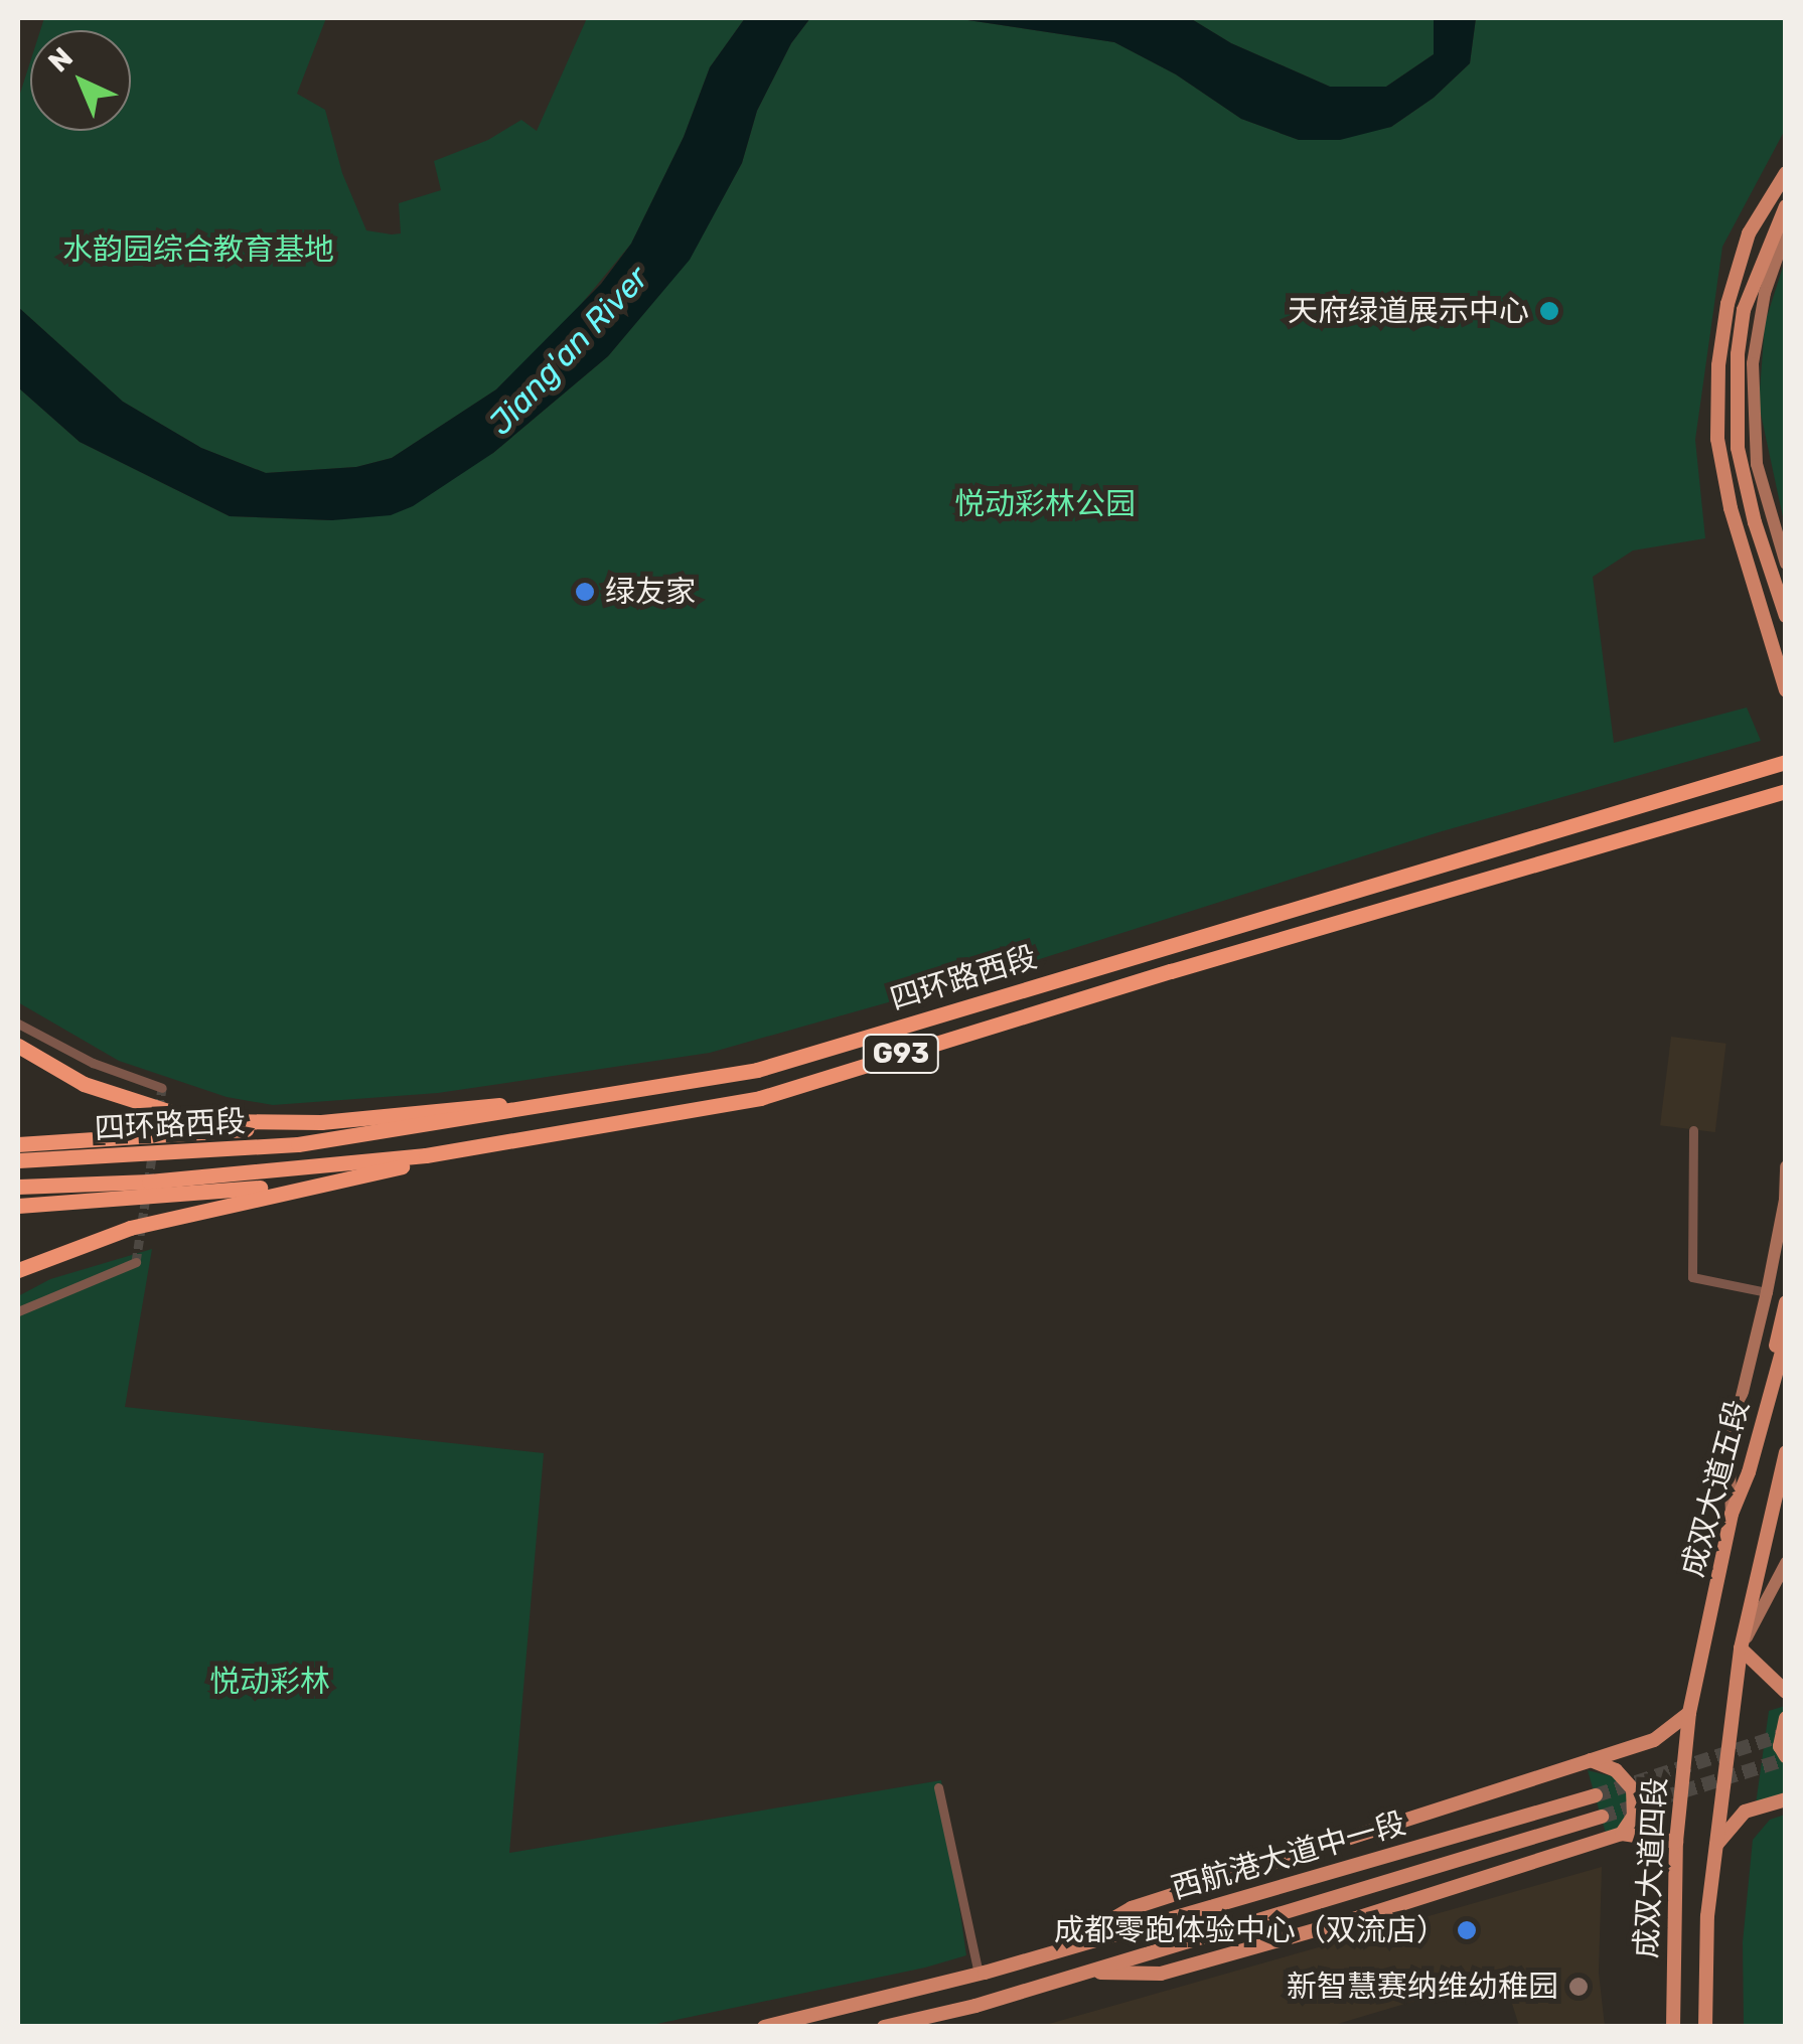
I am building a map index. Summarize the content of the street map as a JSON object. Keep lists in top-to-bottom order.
{
  "streets": {
    "highway": ["四环路西段", "G93"],
    "main road": ["成双大道五段", "西航港大道中一段", "成双大道四段"]
  },
  "crossings": [
    ["成双大道五段", "成双大道四段"]
  ],
  "water": ["Jiang'an River"],
  "parks": ["水韵园综合教育基地", "悦动彩林公园", "悦动彩林"],
  "places": [
    "天府绿道展示中心",
    "绿友家",
    "成都零跑体验中心（双流店）",
    "新智慧赛纳维幼稚园"
  ],
  "north": "top left"
}
